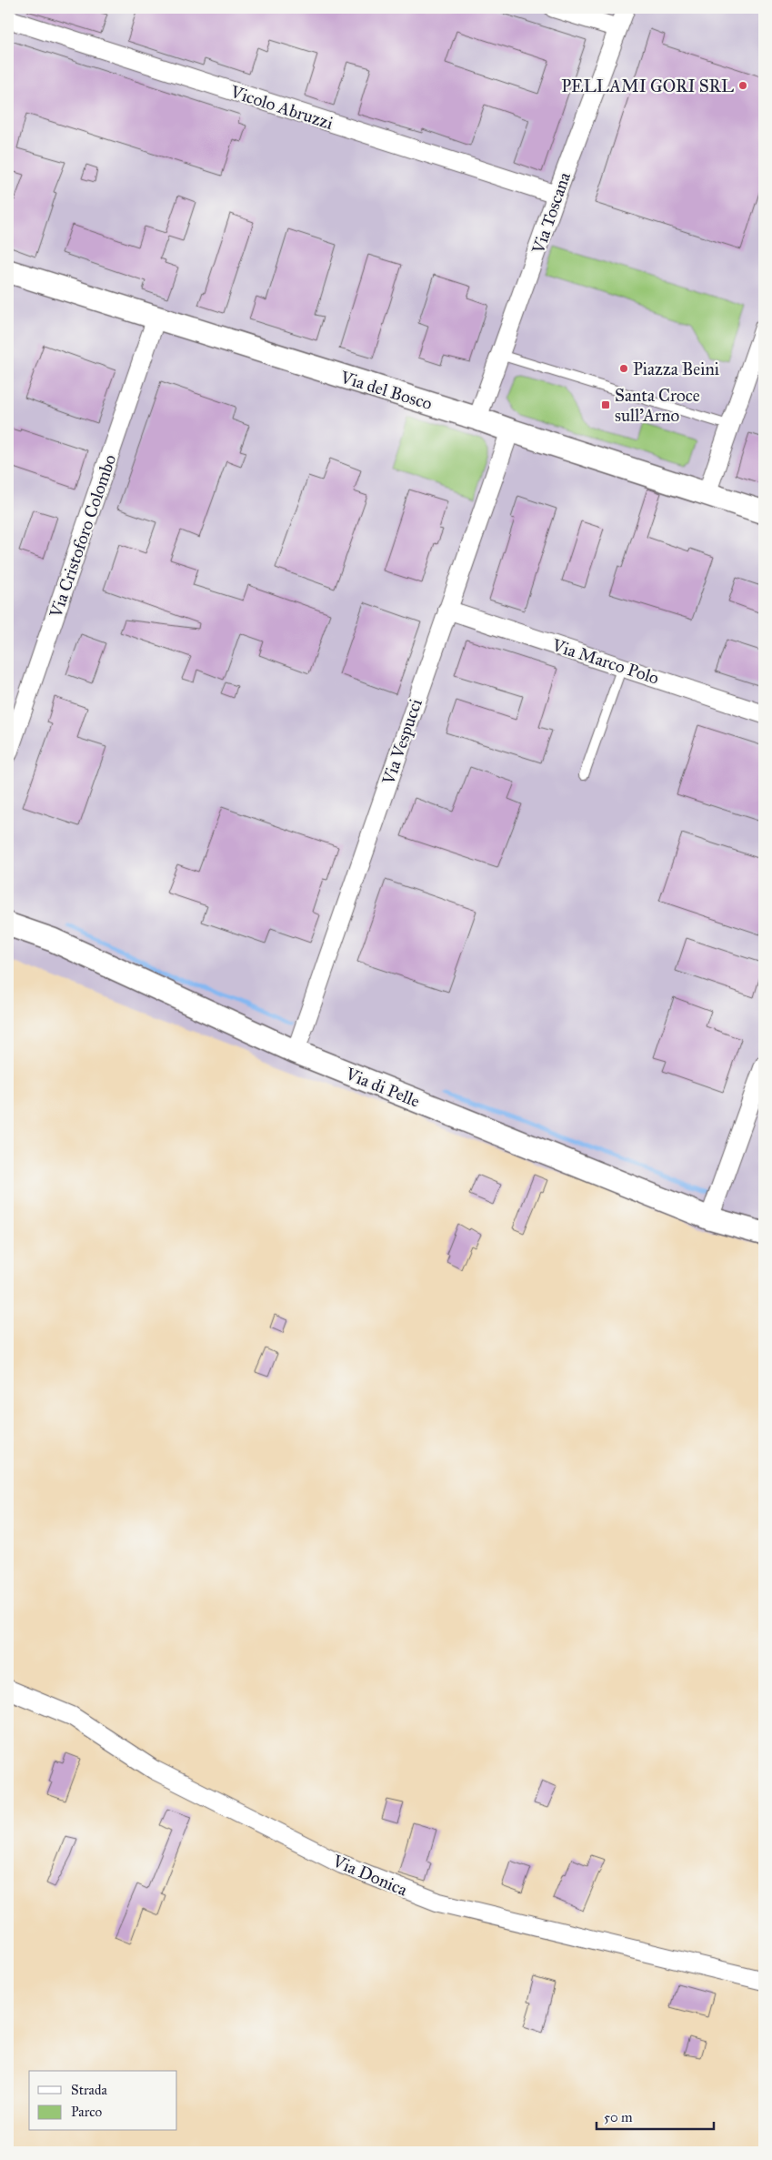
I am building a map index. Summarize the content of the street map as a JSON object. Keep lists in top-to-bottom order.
{
  "streets": {
    "street": [
      "Vicolo Abruzzi",
      "Via Toscana",
      "Via del Bosco",
      "Via Cristoforo Colombo",
      "Via Marco Polo",
      "Via Vespucci",
      "Via di Pelle",
      "Via Donica"
    ]
  },
  "crossings": [
    ["Vicolo Abruzzi", "Via Toscana"],
    ["Via Toscana", "Via del Bosco"],
    ["Via del Bosco", "Via Cristoforo Colombo"],
    ["Via del Bosco", "Via Vespucci"],
    ["Via Marco Polo", "Via Vespucci"],
    ["Via Vespucci", "Via di Pelle"]
  ],
  "places": {
    "other": ["PELLAMI GORI SRL", "Piazza Beini"],
    "transit": ["Santa Croce sull'Arno"]
  },
  "legend": ["Strada", "Parco"],
  "scale_bar": "50 m"
}
